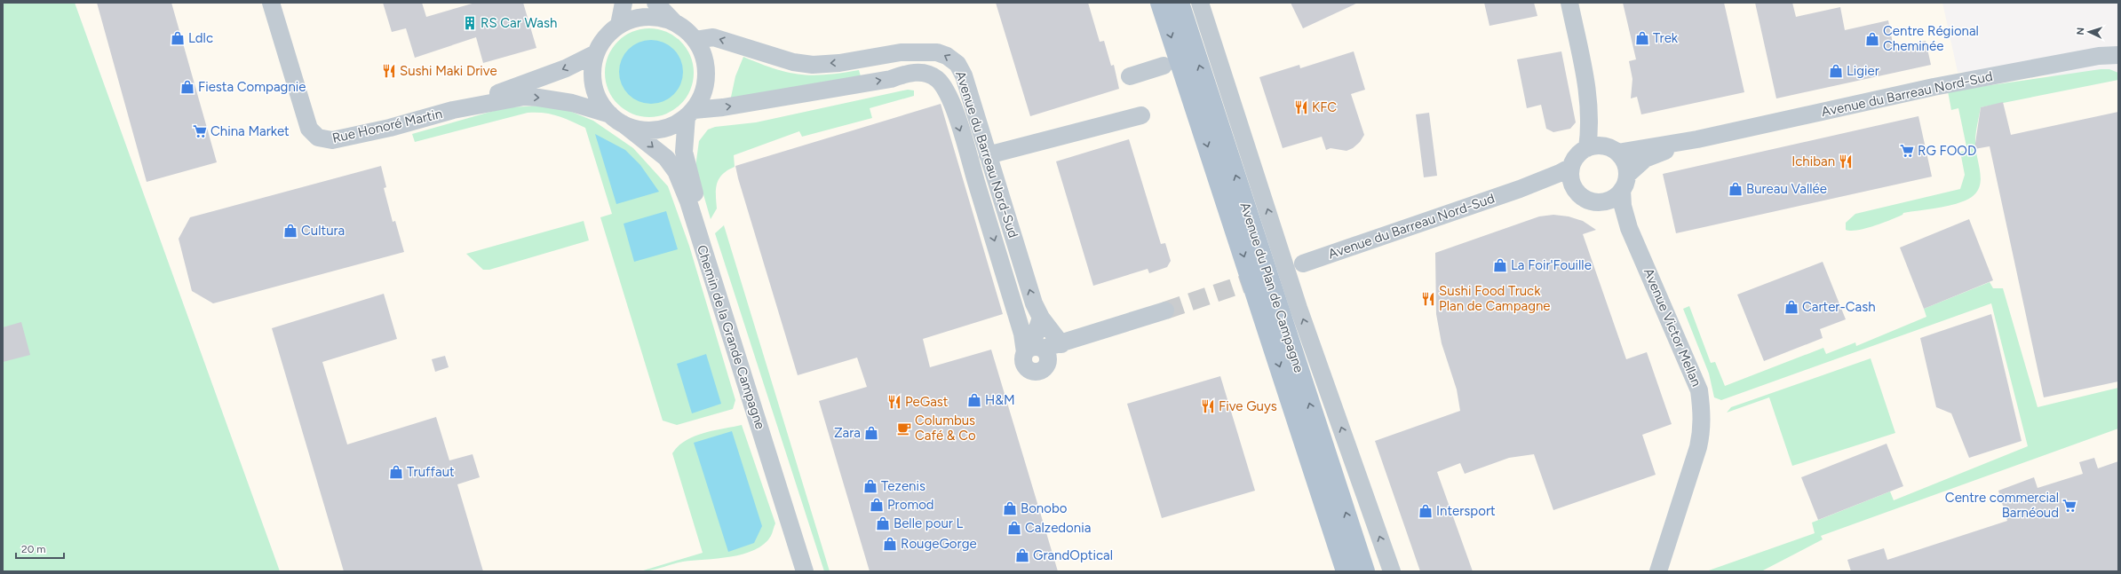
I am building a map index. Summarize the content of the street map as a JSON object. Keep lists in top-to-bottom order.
{
  "streets": {
    "main road": ["Avenue du Plan de Campagne"],
    "street": [
      "Avenue du Barreau Nord-Sud",
      "Rue Honoré Martin",
      "Avenue Victor Mellan",
      "Chemin de la Grande Campagne"
    ]
  },
  "crossings": [
    ["Avenue du Barreau Nord-Sud", "Rue Honoré Martin"],
    ["Avenue du Barreau Nord-Sud", "Avenue Victor Mellan"],
    ["Avenue du Barreau Nord-Sud", "Chemin de la Grande Campagne"],
    ["Rue Honoré Martin", "Chemin de la Grande Campagne"]
  ],
  "places": {
    "building": ["RS Car Wash"],
    "shop": [
      "Ldlc",
      "Trek",
      "Centre Régional Cheminée",
      "Ligier",
      "Fiesta Compagnie",
      "Bureau Vallée",
      "Cultura",
      "La Foir'Fouille",
      "Carter-Cash",
      "H&M",
      "Zara",
      "Truffaut",
      "Tezenis",
      "Promod",
      "Bonobo",
      "Intersport",
      "Belle pour L",
      "Calzedonia",
      "RougeGorge",
      "GrandOptical"
    ],
    "restaurant": [
      "Sushi Maki Drive",
      "KFC",
      "Ichiban",
      "Sushi Food Truck Plan de Campagne",
      "PeGast",
      "Five Guys"
    ],
    "supermarket": ["China Market", "RG FOOD", "Centre commercial Barnéoud"],
    "cafe": ["Columbus Café & Co"]
  },
  "scale_bar": "20 m",
  "north": "left"
}
